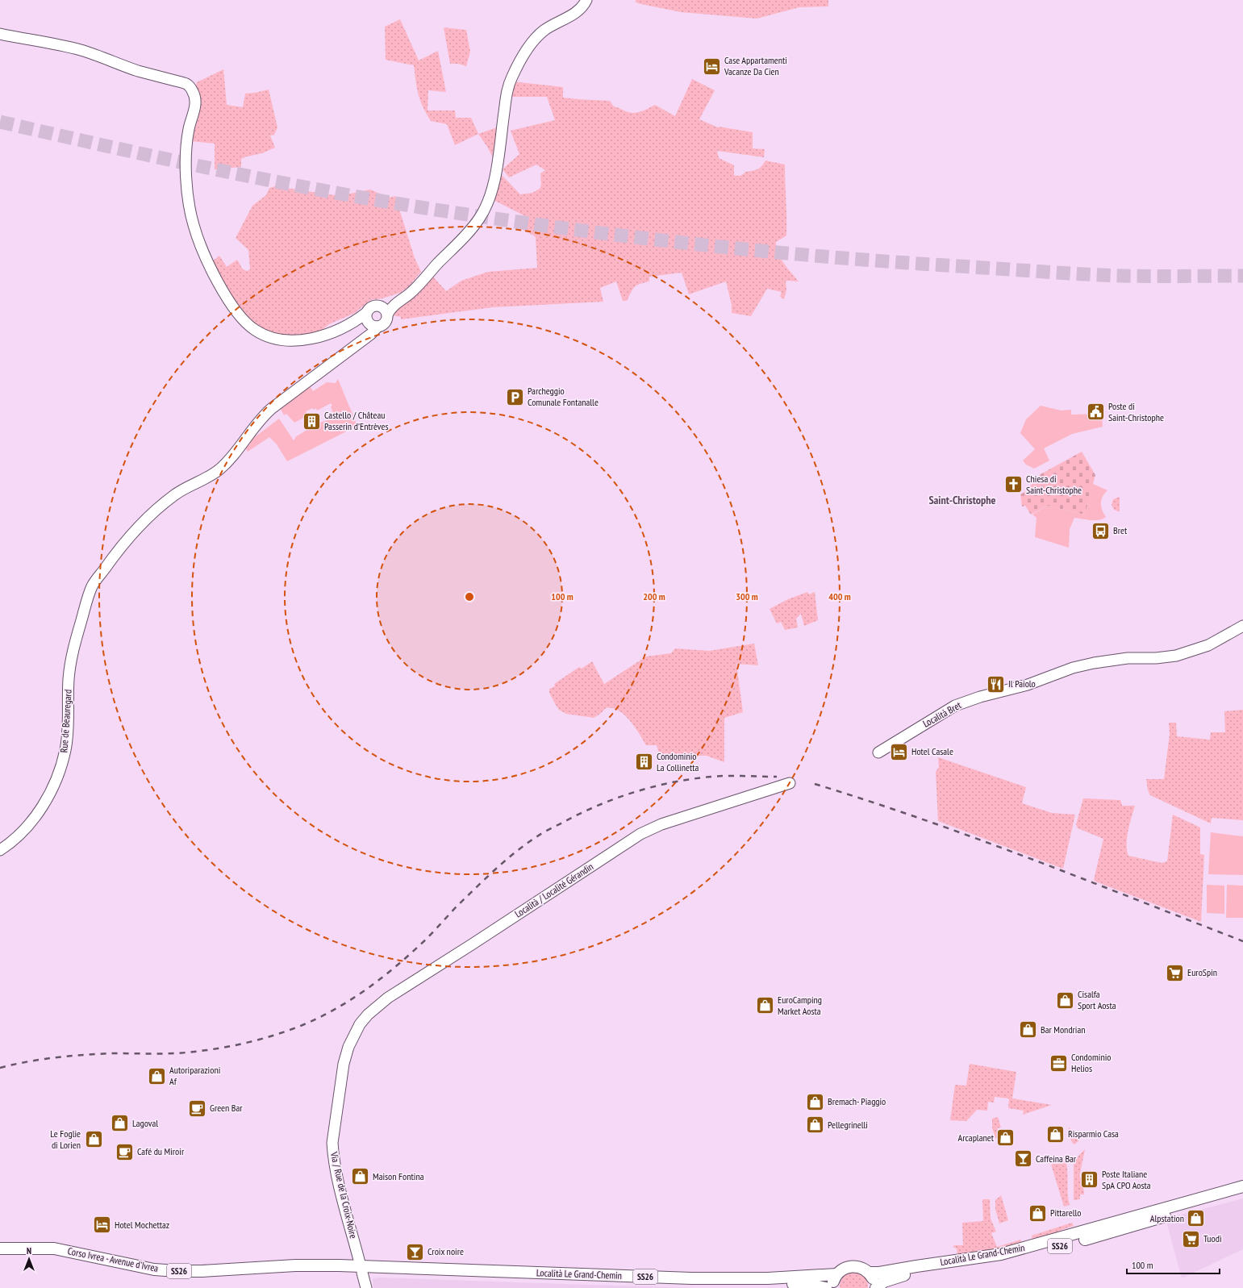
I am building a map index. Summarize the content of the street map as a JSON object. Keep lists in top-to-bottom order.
{
  "streets": {
    "main road": ["SS26", "Località Le Grand-Chemin", "Corso Ivrea - Avenue d'Ivrea"],
    "street": [
      "Località Bret",
      "Rue de Beauregard",
      "Località / Localité Gérandin",
      "Via / Rue de la Croix-Noire"
    ]
  },
  "crossings": [
    ["Località / Localité Gérandin", "Via / Rue de la Croix-Noire"],
    ["Via / Rue de la Croix-Noire", "Località Le Grand-Chemin"],
    ["Via / Rue de la Croix-Noire", "Corso Ivrea - Avenue d'Ivrea"],
    ["Località Le Grand-Chemin", "Corso Ivrea - Avenue d'Ivrea"]
  ],
  "districts": ["Saint-Christophe"],
  "places": {
    "hotel": ["Case Appartamenti Vacanze Da Cien", "Hotel Casale", "Hotel Mochettaz"],
    "parking": ["Parcheggio Comunale Fontanalle"],
    "public building": ["Poste di Saint-Christophe"],
    "building": ["Castello / Château Passerin d'Entrèves", "Condominio La Collinetta", "Poste Italiane SpA CPO Aosta"],
    "church": ["Chiesa di Saint-Christophe"],
    "bus stop": ["Bret"],
    "restaurant": ["Il Paiolo"],
    "supermarket": ["EuroSpin", "Tuodì"],
    "shop": [
      "Cisalfa Sport Aosta",
      "EuroCamping Market Aosta",
      "Bar Mondrian",
      "Autoriparazioni Af",
      "Bremach- Piaggio",
      "Lagoval",
      "Pellegrinelli",
      "Risparmio Casa",
      "Arcaplanet",
      "Le Foglie di Lorien",
      "Maison Fontina",
      "Pittarello",
      "Alpstation"
    ],
    "office": ["Condominio Helios"],
    "cafe": ["Green Bar", "Café du Miroir"],
    "bar": ["Caffeina Bar", "Croix noire"]
  },
  "scale_bar": "100 m",
  "north": "top",
  "rings": [
    "100 m",
    "200 m",
    "300 m",
    "400 m"
  ]
}
